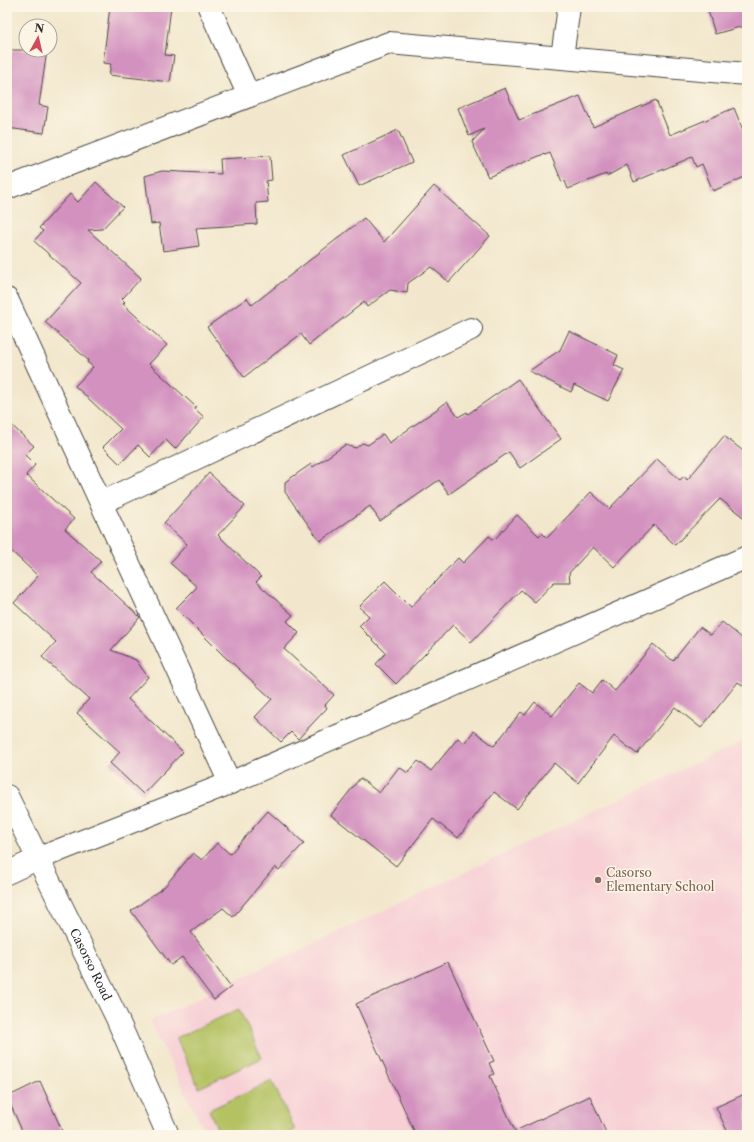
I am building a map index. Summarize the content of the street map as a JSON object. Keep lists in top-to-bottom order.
{
  "streets": {
    "street": ["Casorso Road"]
  },
  "places": ["Casorso Elementary School"],
  "north": "top"
}
